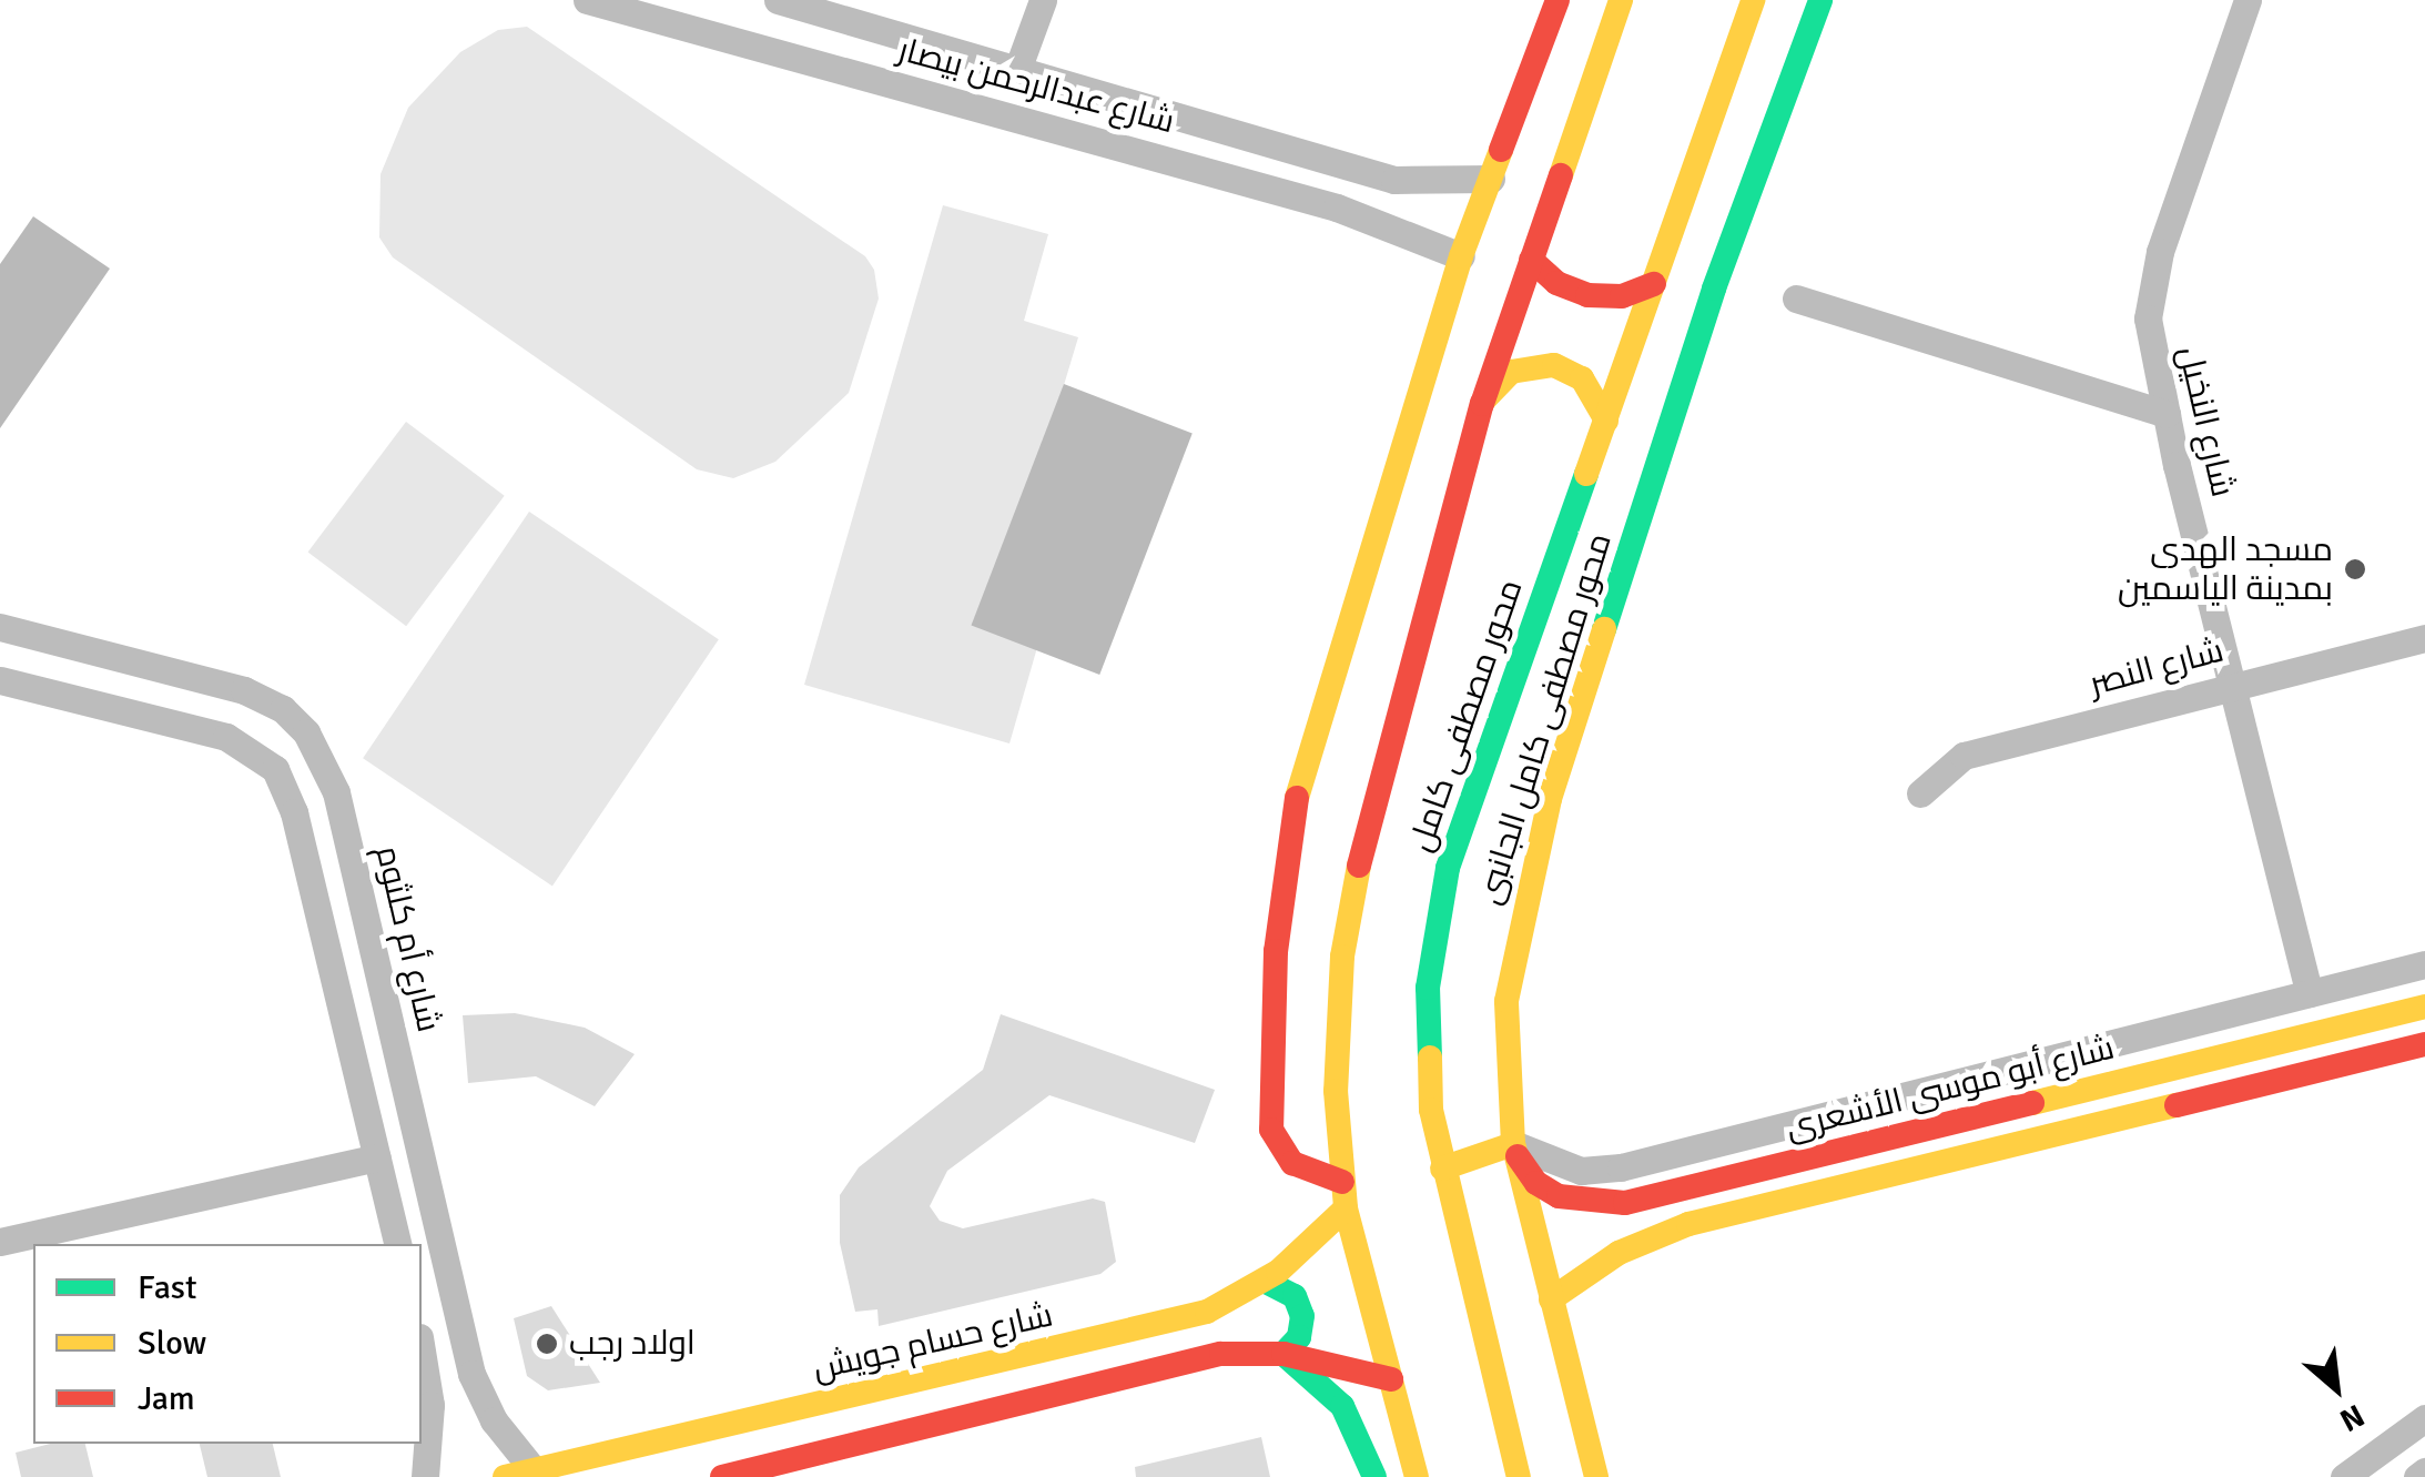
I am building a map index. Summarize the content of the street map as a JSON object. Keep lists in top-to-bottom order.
{
  "streets": {
    "street": [
      "شارع عبدالرحمن بيصار",
      "شارع النخيل",
      "شارع النصر",
      "محور مصطفى كامل",
      "محور مصطفى كامل الجانبى",
      "شارع أم كلثوم",
      "شارع أبو موسى الأشعرى",
      "شارع حسام جويش"
    ]
  },
  "crossings": [
    ["شارع النخيل", "شارع النصر"],
    ["محور مصطفى كامل", "شارع حسام جويش"],
    ["محور مصطفى كامل الجانبى", "شارع أبو موسى الأشعرى"],
    ["شارع أم كلثوم", "شارع حسام جويش"]
  ],
  "places": ["مسجد الهدى بمدينة الياسمين", "اولاد رجب"],
  "legend": ["Fast", "Slow", "Jam"],
  "north": "bottom right"
}
